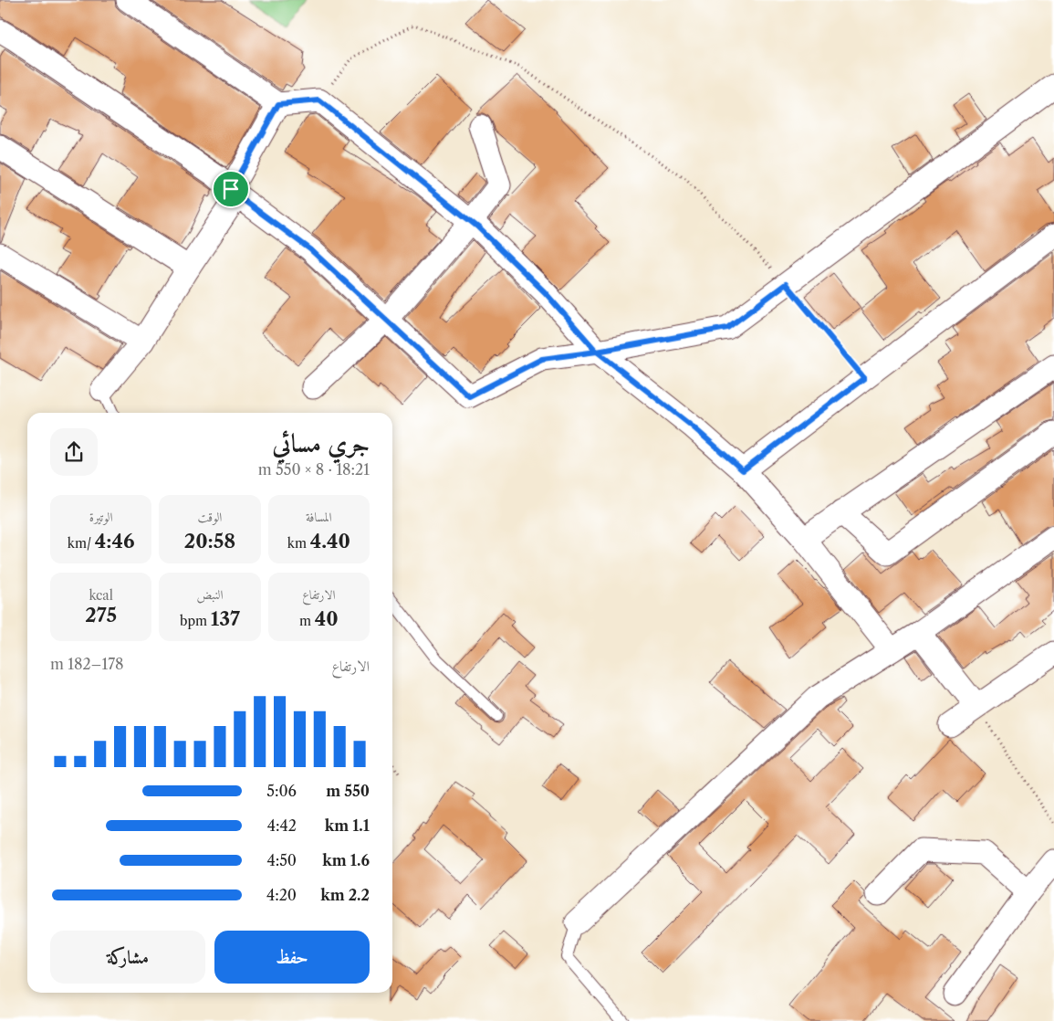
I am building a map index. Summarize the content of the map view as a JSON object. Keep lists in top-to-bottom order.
{
  "page": {
    "heading": ["جري مسائي", "18:21 · 8 × 550 m"],
    "stats": [
      ["المسافة", "4.40 km"],
      ["الوقت", "20:58"],
      ["الوتيرة", "4:46 /km"],
      ["الارتفاع", "40 m"],
      ["النبض", "137 bpm"],
      ["kcal", "275"]
    ],
    "chart": ["الارتفاع", "178–182 m"],
    "list": [
      {
        "name": "550 m",
        "note": "5:06"
      },
      {
        "name": "1.1 km",
        "note": "4:42"
      },
      {
        "name": "1.6 km",
        "note": "4:50"
      },
      {
        "name": "2.2 km",
        "note": "4:20"
      }
    ],
    "buttons": ["حفظ", "مشاركة"]
  }
}
